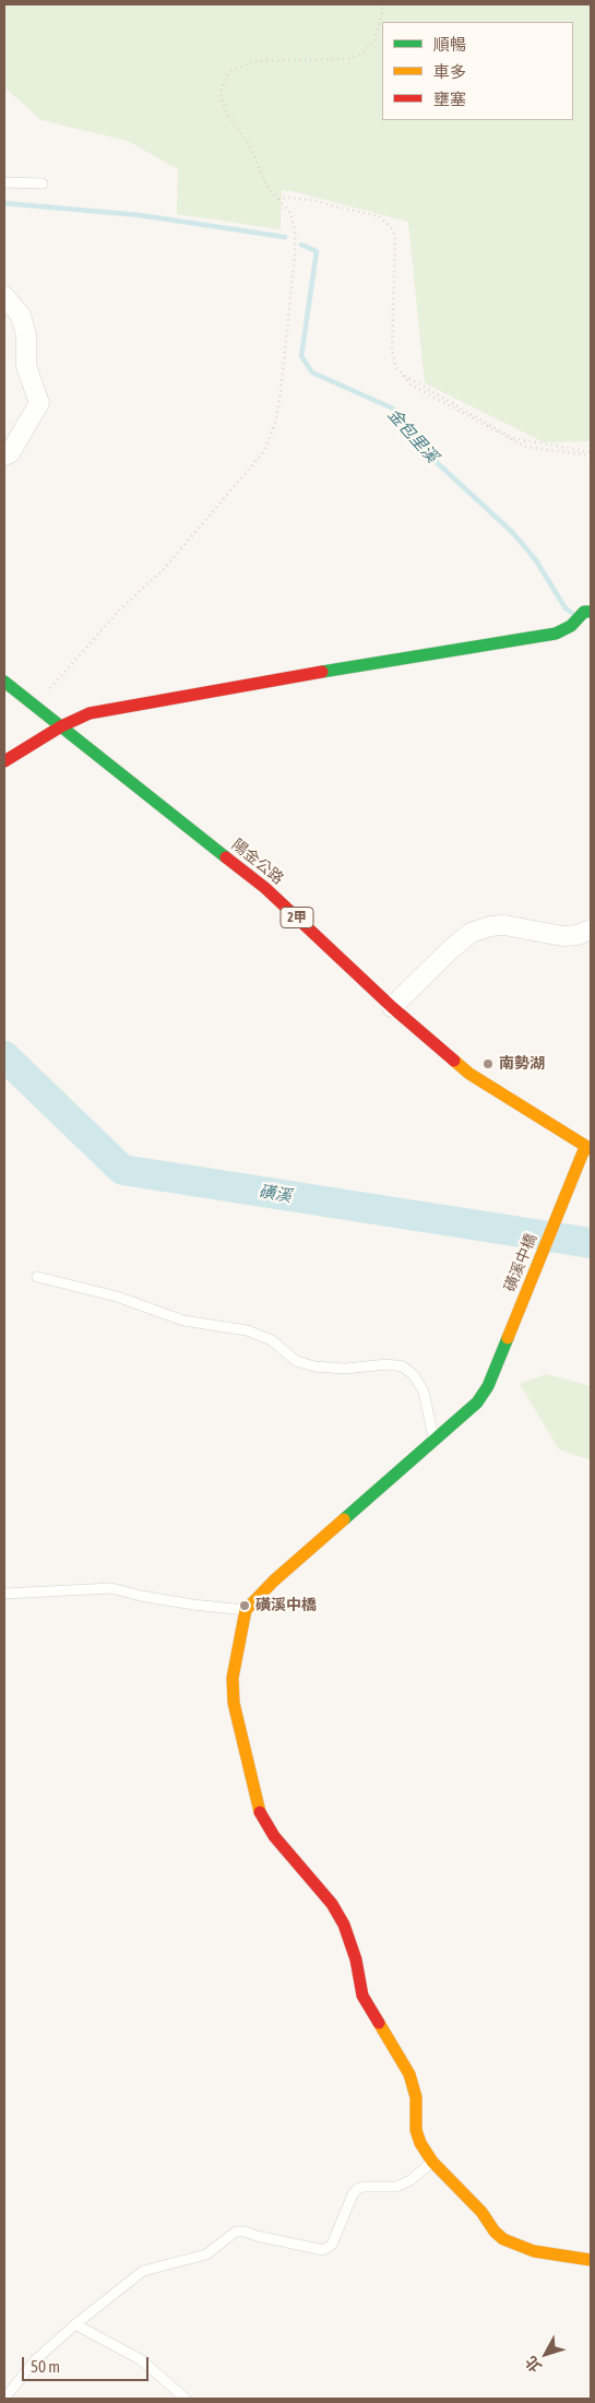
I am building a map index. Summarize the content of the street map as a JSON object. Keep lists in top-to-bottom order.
{
  "streets": {
    "street": ["陽金公路", "2甲", "磺溪中橋"]
  },
  "crossings": [
    ["陽金公路", "磺溪中橋"]
  ],
  "water": ["金包里溪", "磺溪"],
  "places": ["南勢湖", "磺溪中橋"],
  "legend": ["順暢", "車多", "壅塞"],
  "scale_bar": "50 m",
  "north": "bottom left"
}
